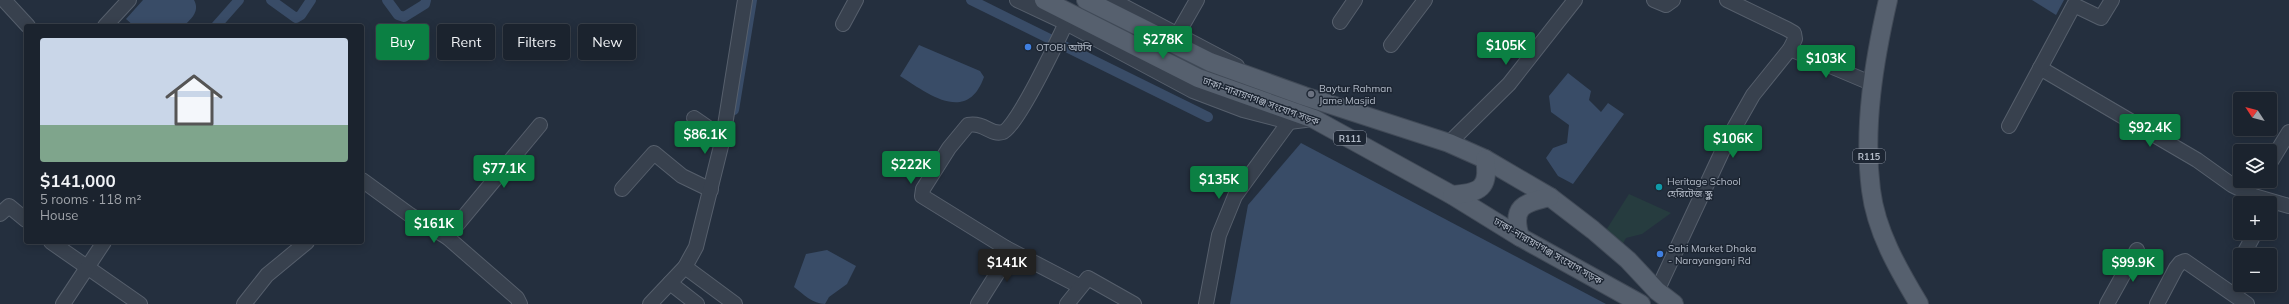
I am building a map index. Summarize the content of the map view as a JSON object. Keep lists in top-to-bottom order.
{
  "streets": {
    "main road": ["ঢাকা-নারায়ণগঞ্জ সংযোগ সড়ক", "R111", "R115"]
  },
  "places": [
    "OTOBI অটবি",
    "Baytur Rahman Jame Masjid",
    "Heritage School হেরিটেজ স্কুল",
    "Sahi Market Dhaka - Narayanganj Rd"
  ],
  "north": "top left",
  "page": {
    "chip": [
      "Buy",
      "Rent",
      "Filters",
      "New"
    ],
    "list": [
      {
        "name": "$141,000",
        "note": "5 rooms · 118 m² · House"
      }
    ],
    "price": [
      "$278K",
      "$105K",
      "$103K",
      "$92.4K",
      "$86.1K",
      "$106K",
      "$222K",
      "$77.1K",
      "$135K",
      "$161K",
      "$141K",
      "$99.9K"
    ],
    "map_buttons": ["+", "−"]
  }
}
